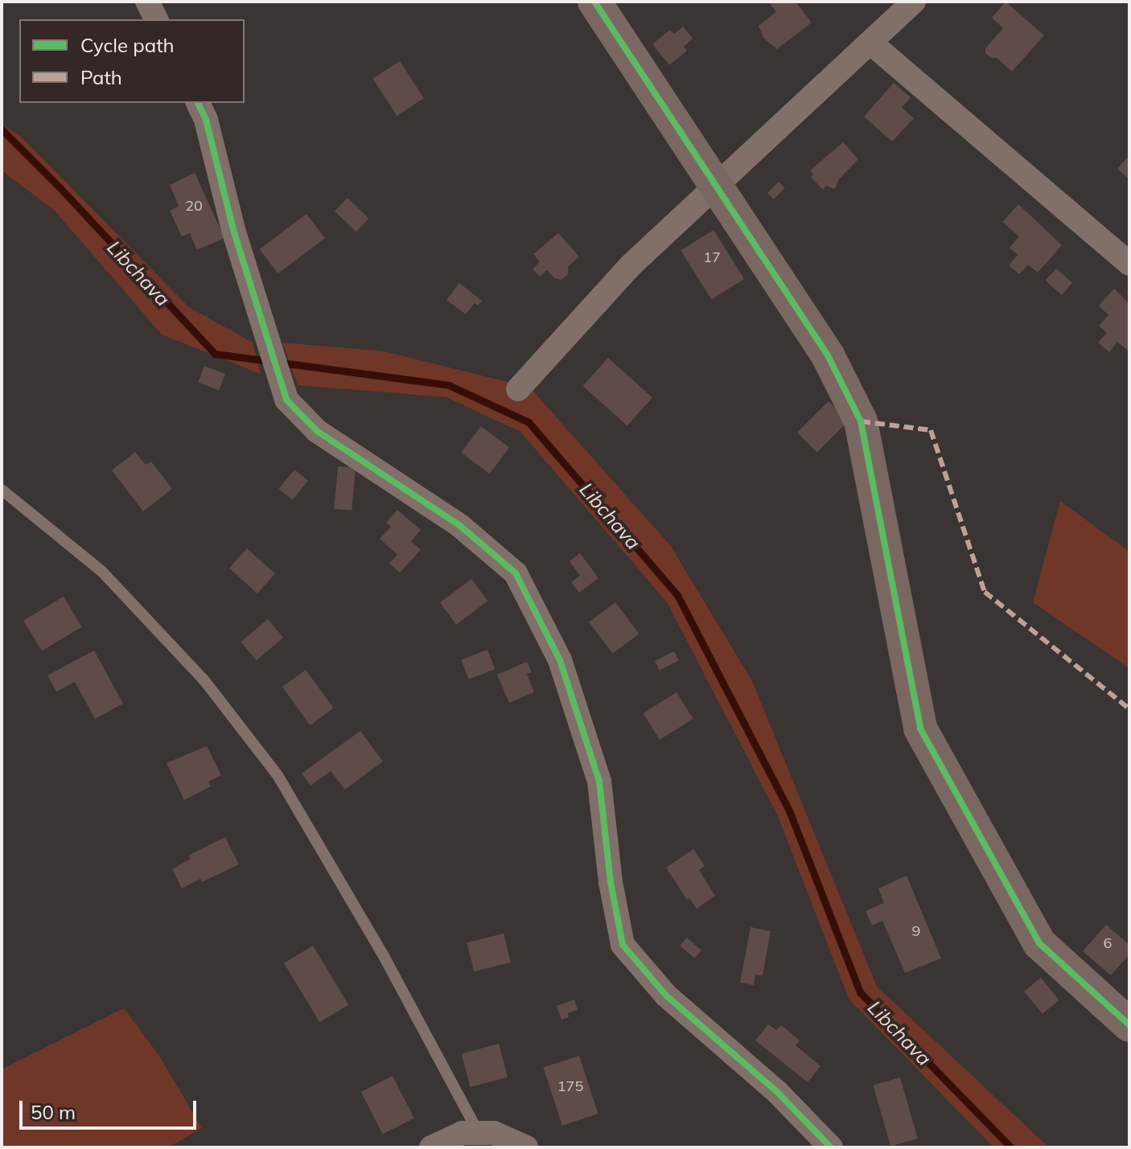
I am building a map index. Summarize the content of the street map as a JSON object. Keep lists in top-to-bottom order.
{
  "water": ["Libchava"],
  "house_numbers": [
    "20",
    "17",
    "9",
    "6",
    "175"
  ],
  "legend": ["Cycle path", "Path"],
  "scale_bar": "50 m"
}
